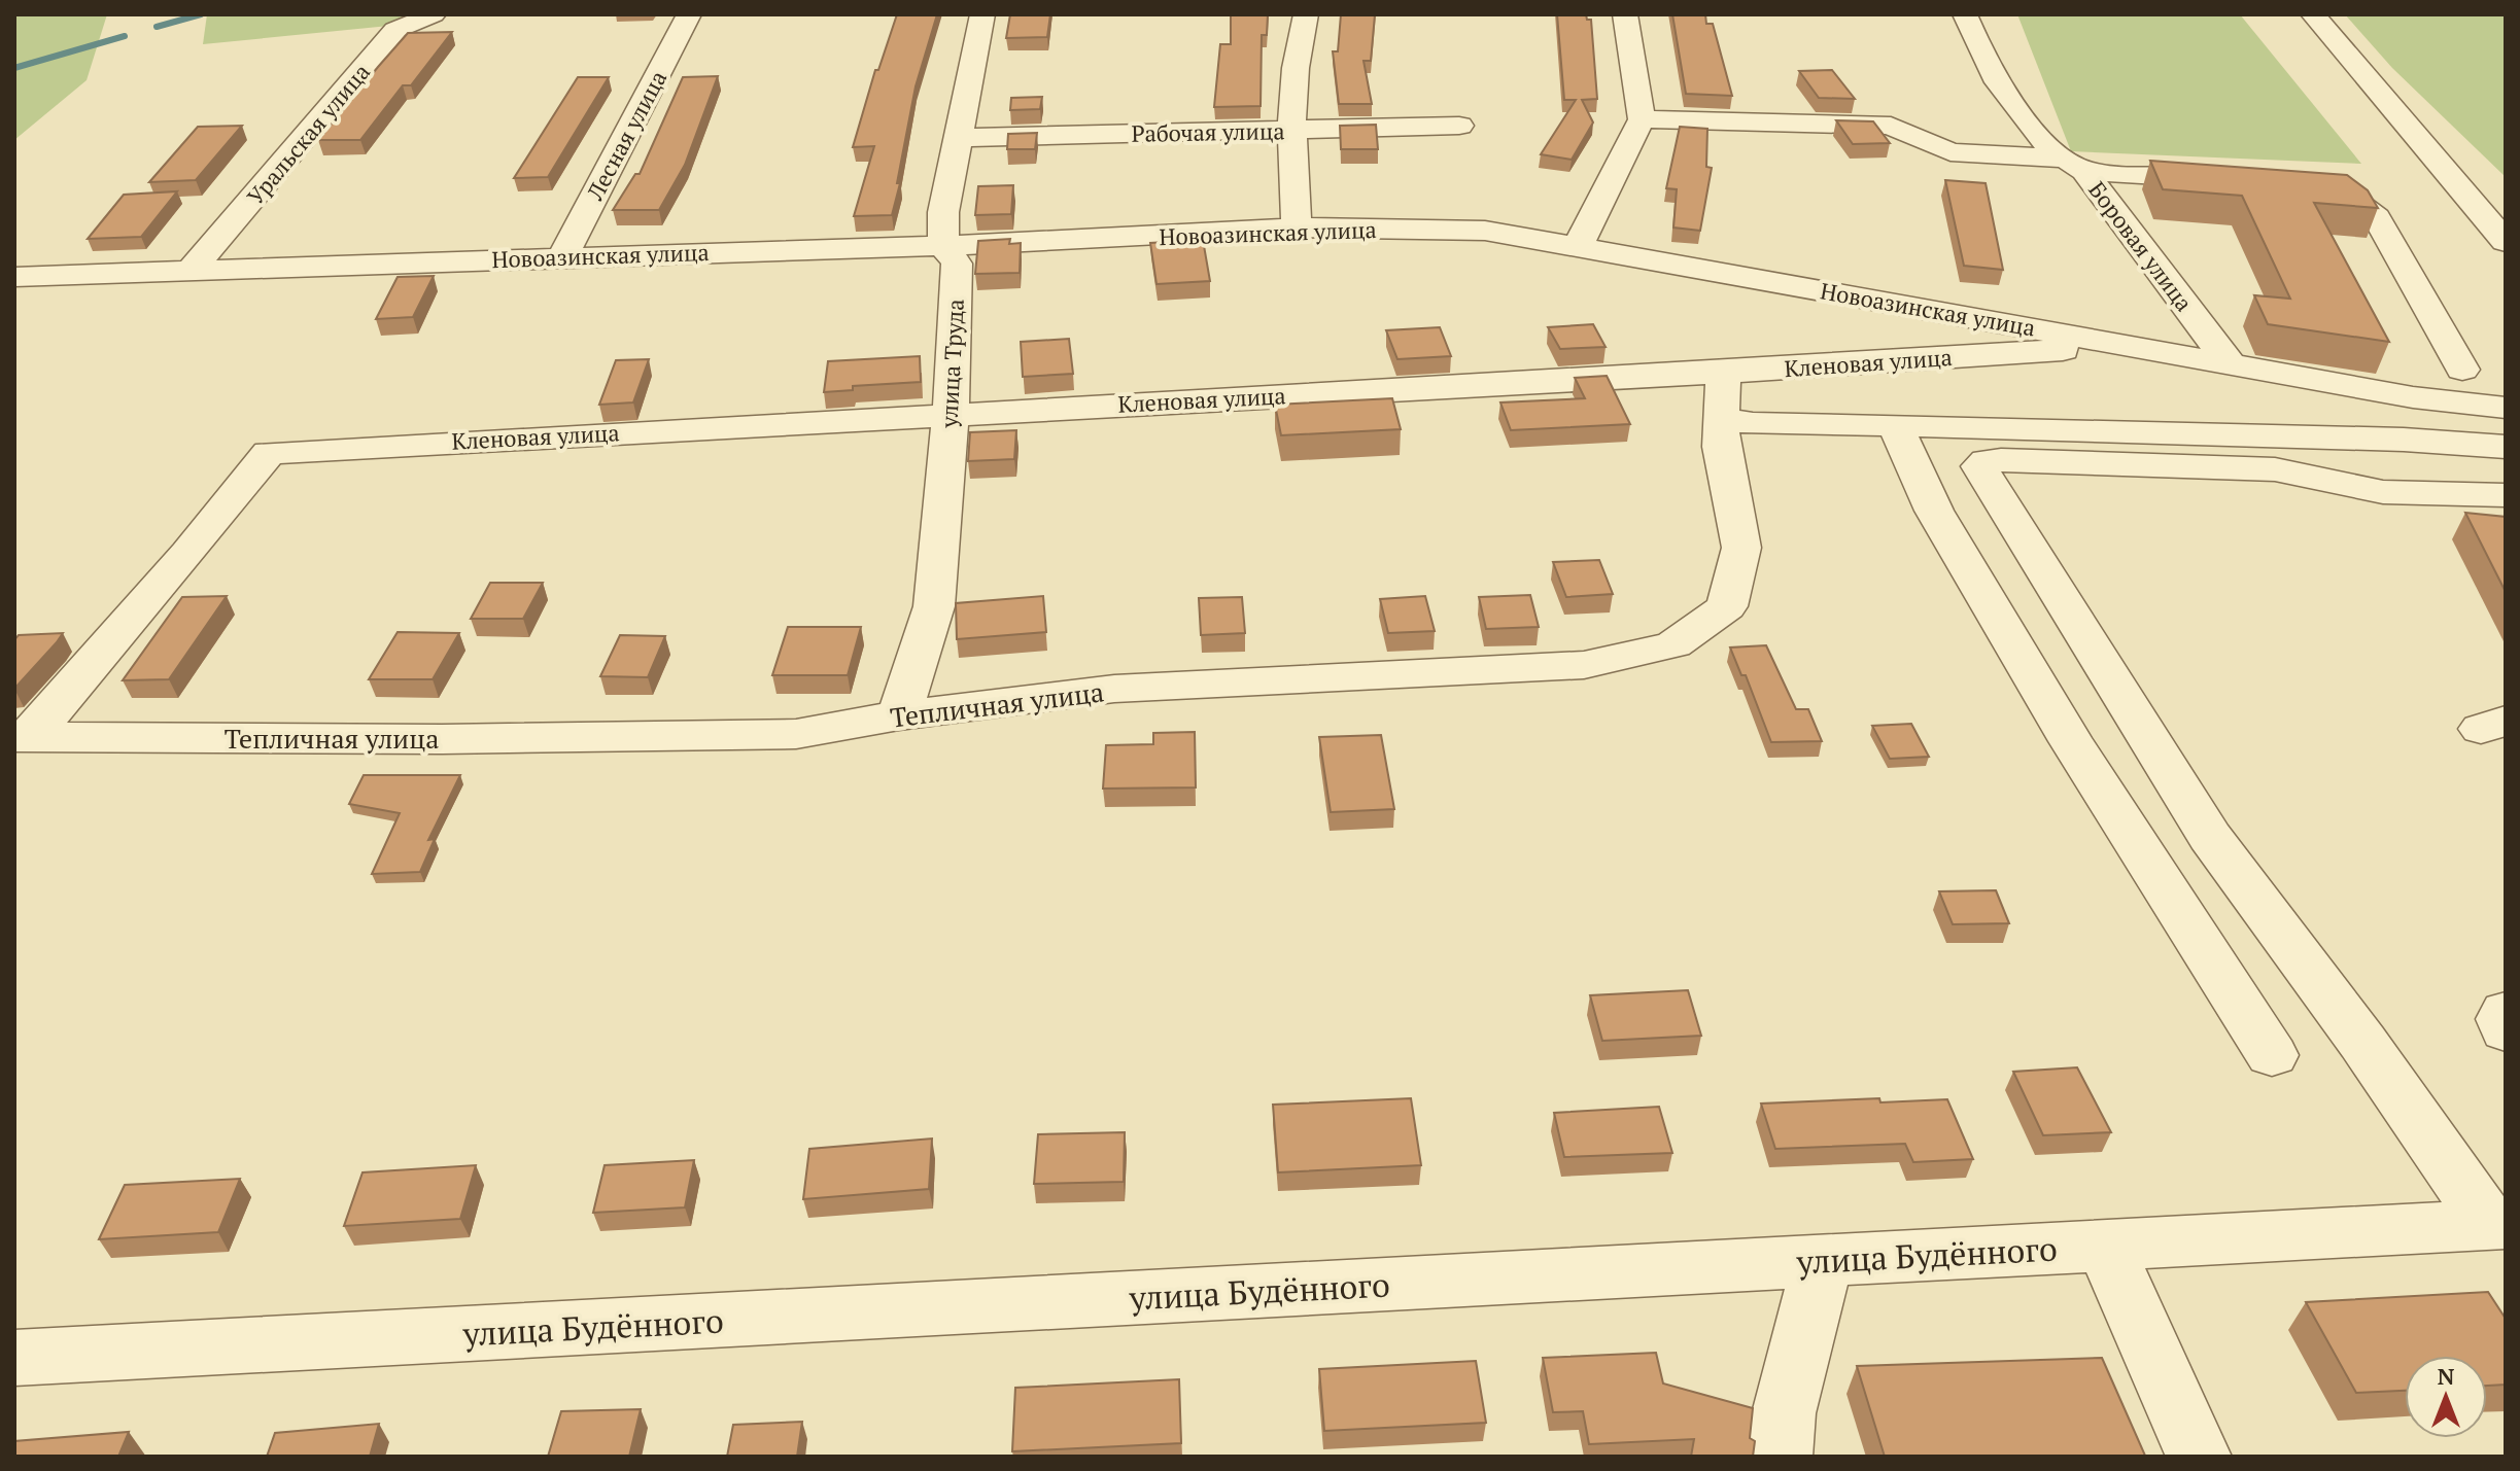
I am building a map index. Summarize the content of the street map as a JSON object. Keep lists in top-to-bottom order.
{
  "streets": {
    "street": [
      "Рабочая улица",
      "Уральская улица",
      "Лесная улица",
      "Новоазинская улица",
      "Боровая улица",
      "Кленовая улица",
      "улица Труда",
      "Тепличная улица",
      "улица Будённого"
    ]
  },
  "crossings": [
    ["Рабочая улица", "улица Труда"],
    ["Уральская улица", "Новоазинская улица"],
    ["Лесная улица", "Новоазинская улица"],
    ["Новоазинская улица", "Боровая улица"],
    ["Новоазинская улица", "Кленовая улица"],
    ["Новоазинская улица", "улица Труда"],
    ["Кленовая улица", "улица Труда"],
    ["Кленовая улица", "Тепличная улица"],
    ["улица Труда", "Тепличная улица"]
  ],
  "north": "top"
}
